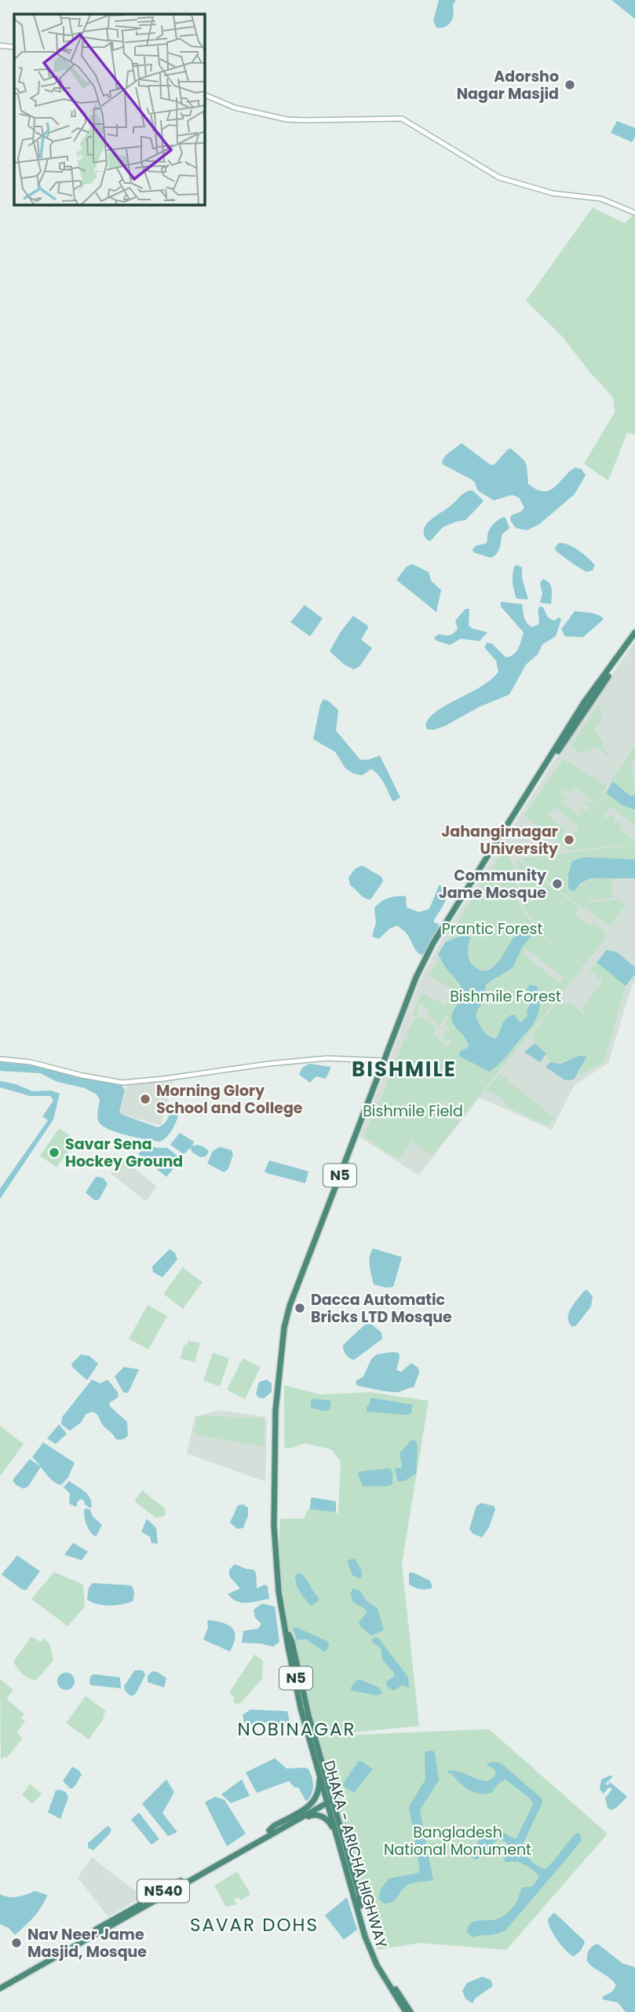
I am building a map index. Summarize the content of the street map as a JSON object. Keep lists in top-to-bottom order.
{
  "streets": {
    "highway": ["N5", "DHAKA - ARICHA HIGHWAY", "N540"]
  },
  "crossings": [
    ["N5", "DHAKA - ARICHA HIGHWAY"],
    ["N5", "N540"],
    ["DHAKA - ARICHA HIGHWAY", "N540"]
  ],
  "districts": ["BISHMILE", "NOBINAGAR", "SAVAR DOHS"],
  "parks": [
    "Prantic Forest",
    "Bishmile Forest",
    "Bishmile Field",
    "Bangladesh National Monument"
  ],
  "places": [
    "Adorsho Nagar Masjid",
    "Jahangirnagar University",
    "Community Jame Mosque",
    "Morning Glory School and College",
    "Savar Sena Hockey Ground",
    "Dacca Automatic Bricks LTD Mosque",
    "Nav Neer Jame Masjid, Mosque"
  ]
}
